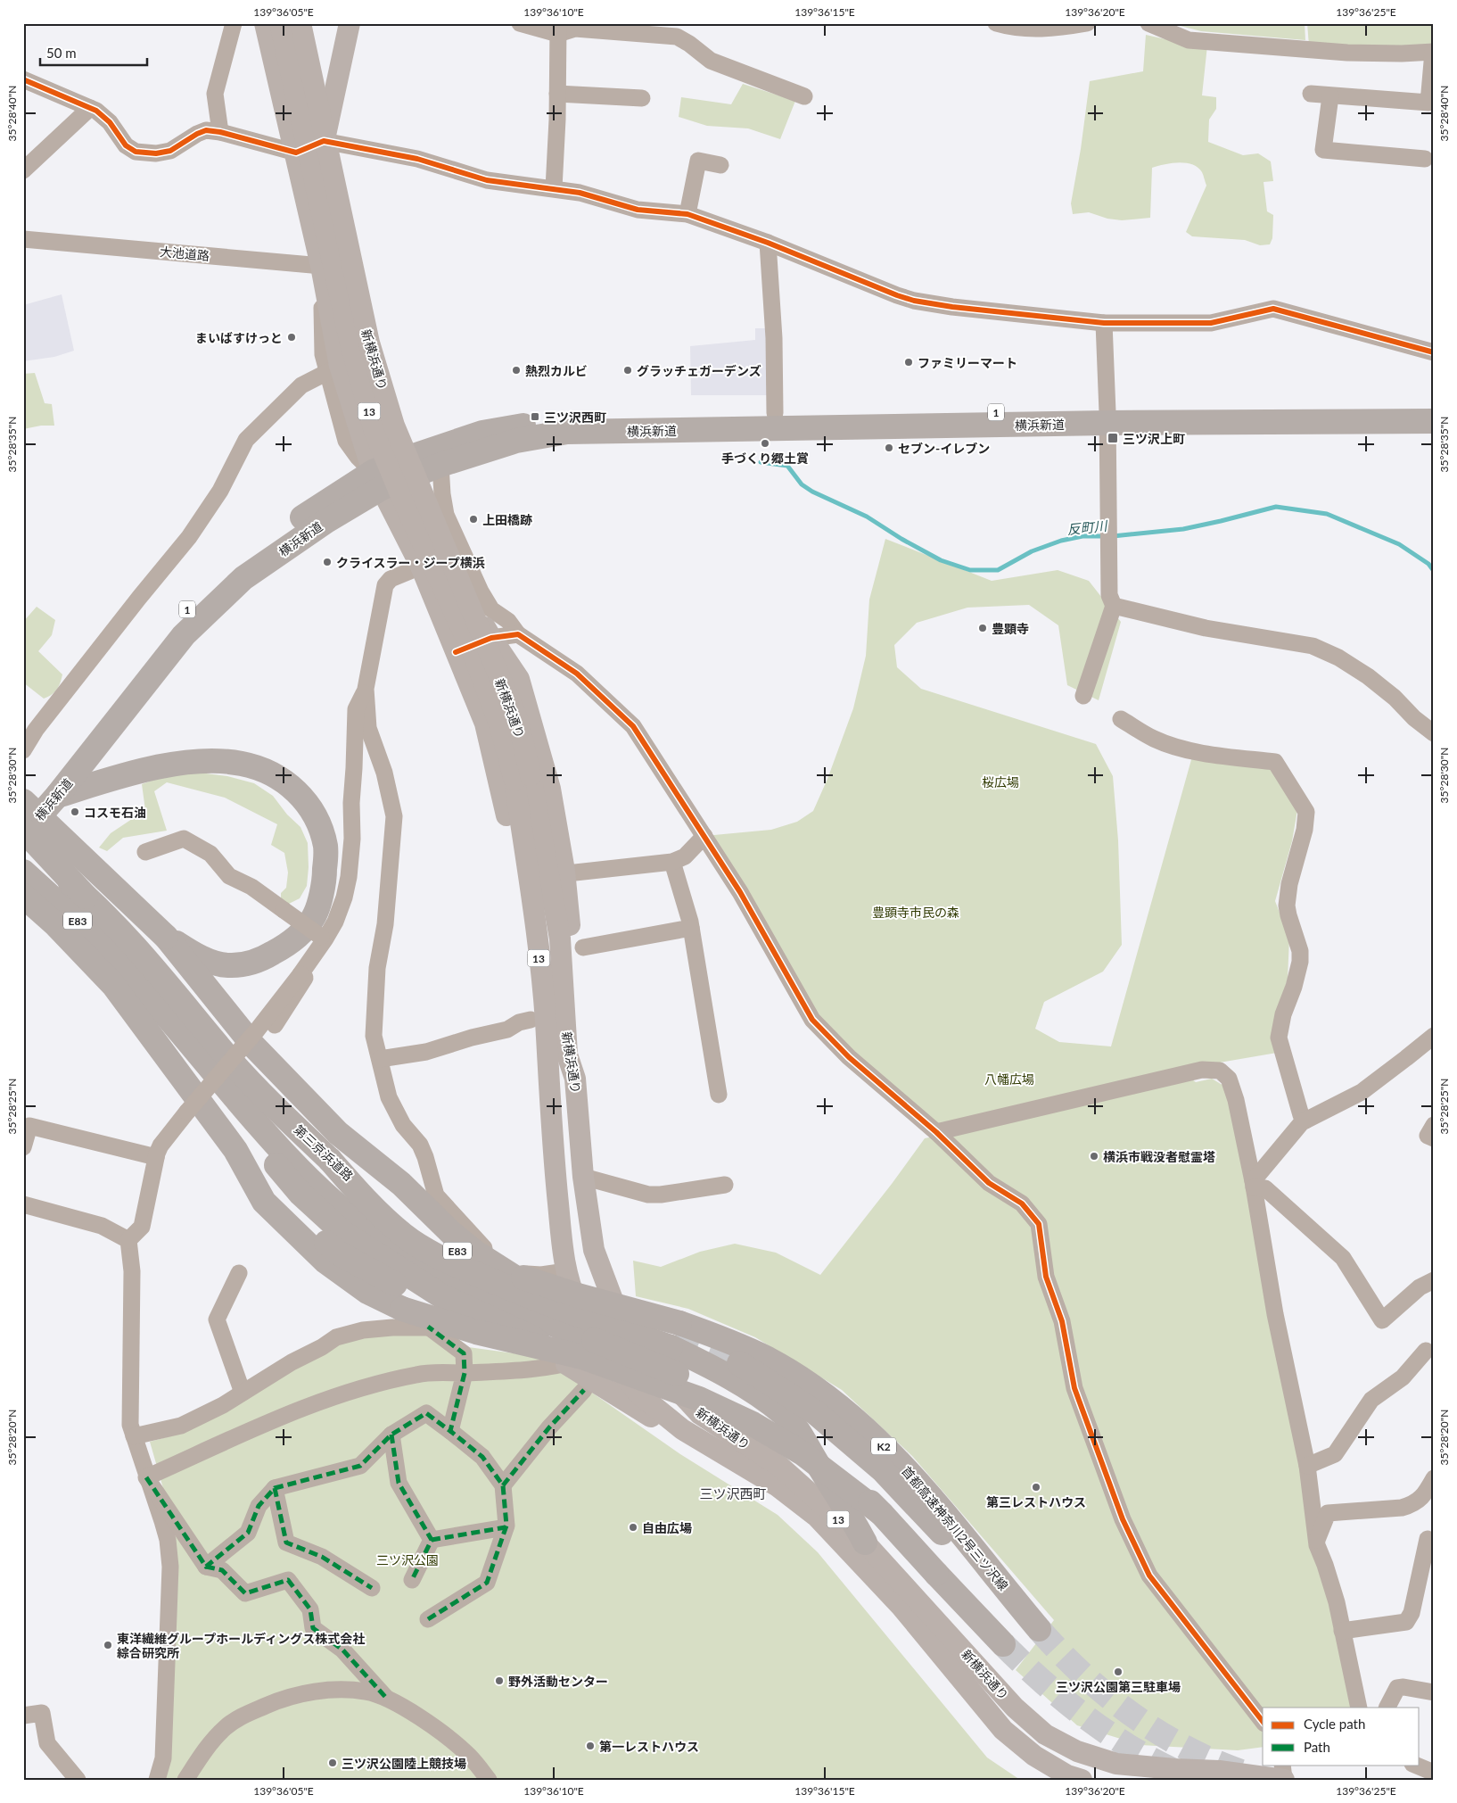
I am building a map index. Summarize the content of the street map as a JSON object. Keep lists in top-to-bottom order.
{
  "streets": {
    "highway": [
      "1",
      "横浜新道",
      "E83",
      "第三京浜道路",
      "K2",
      "首都高速神奈川2号三ツ沢線"
    ],
    "main road": ["新横浜通り", "13"],
    "street": ["大池道路"]
  },
  "crossings": [
    ["新横浜通り", "第三京浜道路"],
    ["第三京浜道路", "首都高速神奈川2号三ツ沢線"]
  ],
  "districts": ["三ツ沢西町"],
  "water": ["反町川"],
  "parks": [
    "桜広場",
    "豊顕寺市民の森",
    "八幡広場",
    "三ツ沢公園"
  ],
  "places": {
    "other": [
      "まいばすけっと",
      "ファミリーマート",
      "熱烈カルビ",
      "グラッチェガーデンズ",
      "手づくり郷土賞",
      "セブン-イレブン",
      "上田橋跡",
      "クライスラー・ジープ横浜",
      "豊顕寺",
      "コスモ石油",
      "横浜市戦没者慰霊塔",
      "第三レストハウス",
      "自由広場",
      "東洋繊維グループホールディングス株式会社 綜合研究所",
      "三ツ沢公園第三駐車場",
      "野外活動センター",
      "第一レストハウス",
      "三ツ沢公園陸上競技場"
    ],
    "transit": ["三ツ沢西町", "三ツ沢上町"]
  },
  "legend": ["Cycle path", "Path"],
  "scale_bar": "50 m",
  "coordinates": [
    "139°36'05\"E",
    "139°36'10\"E",
    "139°36'15\"E",
    "139°36'20\"E",
    "139°36'25\"E",
    "35°28'40\"N",
    "35°28'35\"N",
    "35°28'30\"N",
    "35°28'25\"N",
    "35°28'20\"N"
  ]
}
